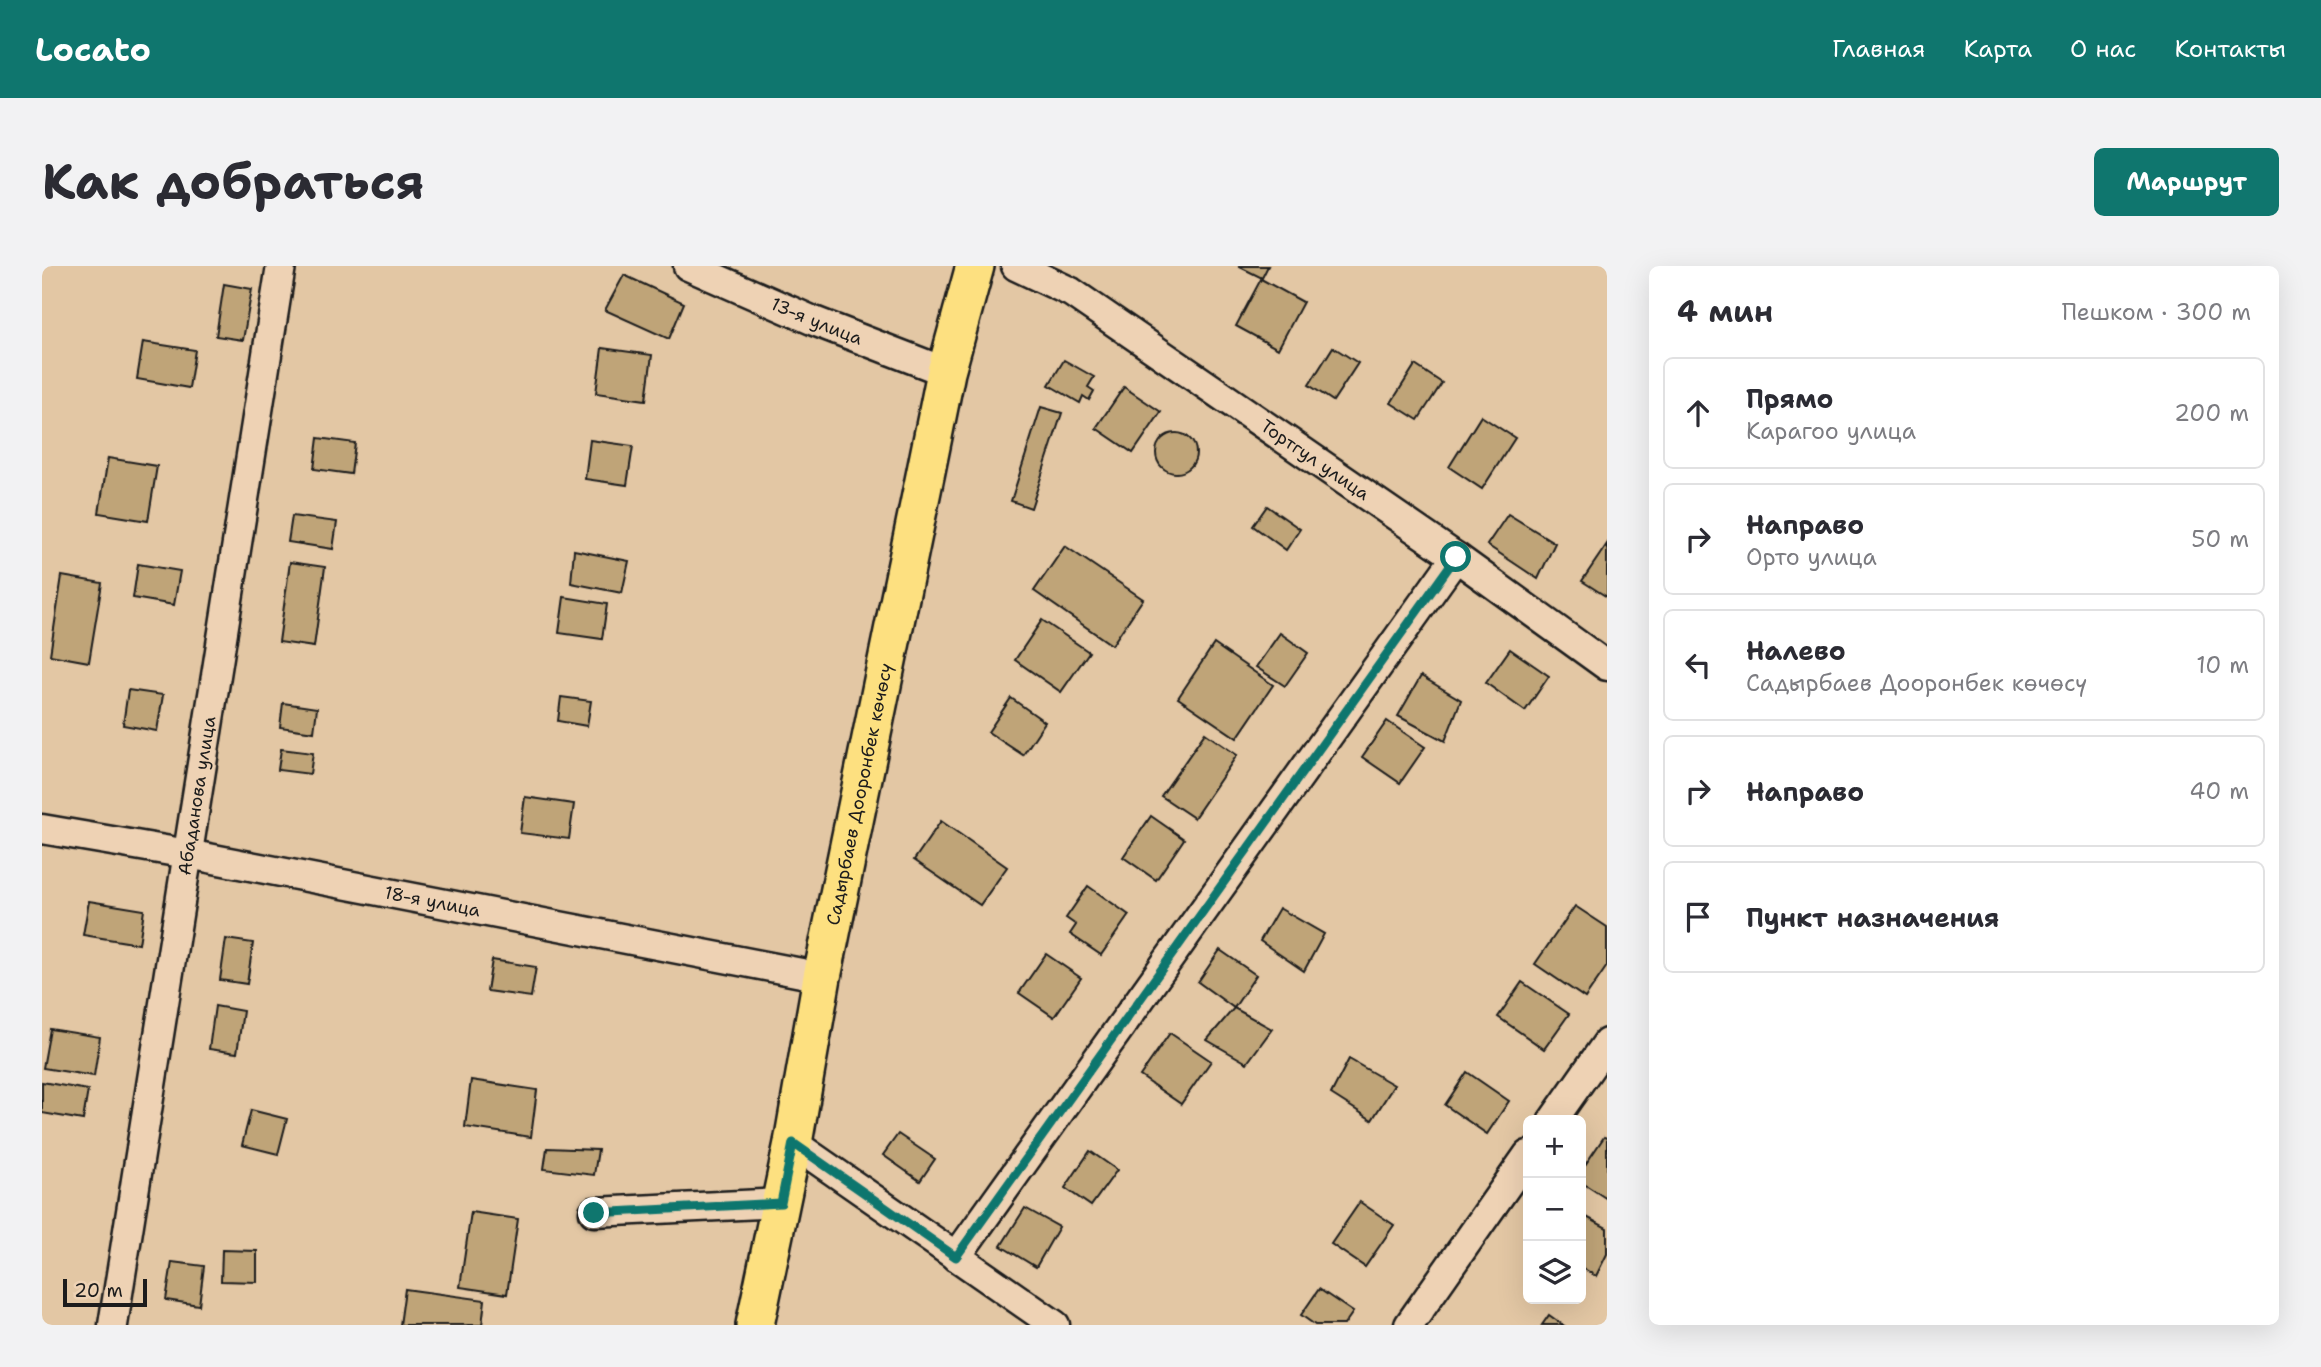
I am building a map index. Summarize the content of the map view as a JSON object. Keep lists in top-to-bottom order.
{
  "streets": {
    "main road": ["Садырбаев Дооронбек көчөсү"],
    "street": [
      "13-я улица",
      "Тортгул улица",
      "Абаданова улица",
      "18-я улица"
    ]
  },
  "crossings": [
    ["13-я улица", "Садырбаев Дооронбек көчөсү"],
    ["Садырбаев Дооронбек көчөсү", "18-я улица"],
    ["Абаданова улица", "18-я улица"]
  ],
  "scale_bar": "20 m",
  "page": {
    "header": "Locato",
    "nav": [
      "Главная",
      "Карта",
      "О нас",
      "Контакты"
    ],
    "buttons": "Маршрут",
    "title": "Как добраться",
    "heading": ["4 мин", "Пешком · 300 m"],
    "list": [
      ["Прямо", "Карагоо улица", "200 m"],
      ["Направо", "Орто улица", "50 m"],
      ["Налево", "Садырбаев Дооронбек көчөсү", "10 m"],
      ["Направо", "40 m"],
      "Пункт назначения"
    ],
    "map_buttons": ["+", "−"],
    "scale": "20 m"
  }
}
